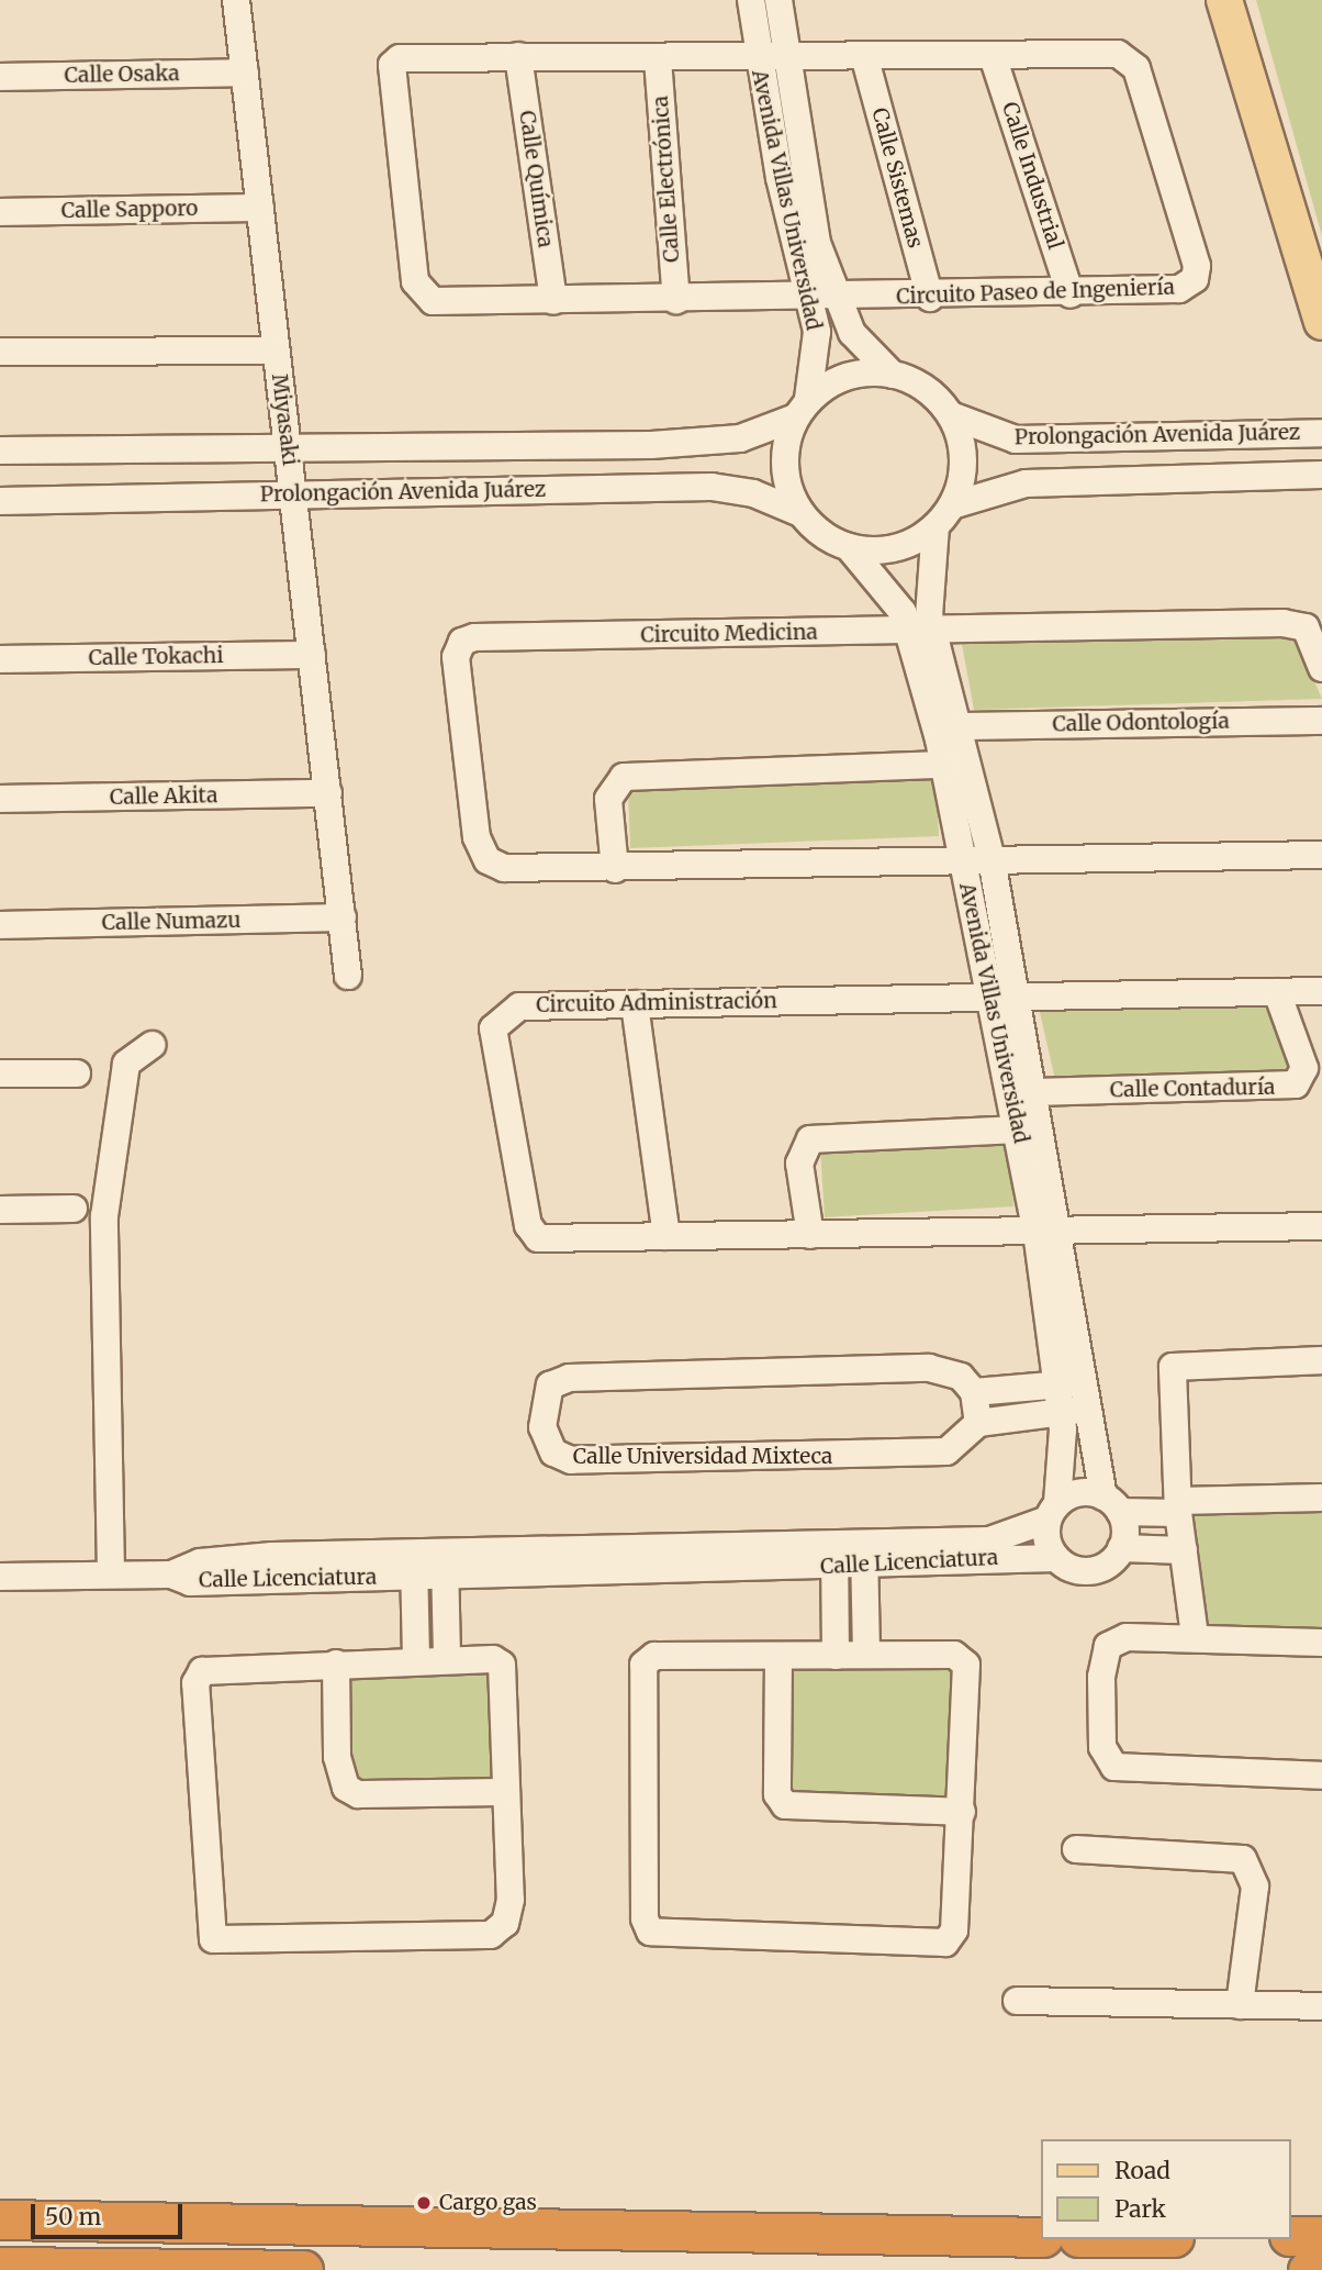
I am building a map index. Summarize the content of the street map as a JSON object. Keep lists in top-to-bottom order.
{
  "streets": {
    "street": [
      "Calle Osaka",
      "Calle Industrial",
      "Calle Sistemas",
      "Calle Química",
      "Calle Electrónica",
      "Avenida Villas Universidad",
      "Calle Sapporo",
      "Circuito Paseo de Ingeniería",
      "Miyasaki",
      "Prolongación Avenida Juárez",
      "Circuito Medicina",
      "Calle Tokachi",
      "Calle Odontología",
      "Calle Akita",
      "Calle Numazu",
      "Circuito Administración",
      "Calle Contaduría",
      "Calle Universidad Mixteca",
      "Calle Licenciatura"
    ]
  },
  "crossings": [
    ["Calle Osaka", "Miyasaki"],
    ["Calle Industrial", "Circuito Paseo de Ingeniería"],
    ["Calle Sistemas", "Circuito Paseo de Ingeniería"],
    ["Calle Química", "Circuito Paseo de Ingeniería"],
    ["Calle Electrónica", "Circuito Paseo de Ingeniería"],
    ["Avenida Villas Universidad", "Circuito Paseo de Ingeniería"],
    ["Avenida Villas Universidad", "Prolongación Avenida Juárez"],
    ["Avenida Villas Universidad", "Circuito Medicina"],
    ["Avenida Villas Universidad", "Calle Odontología"],
    ["Avenida Villas Universidad", "Circuito Administración"],
    ["Avenida Villas Universidad", "Calle Contaduría"],
    ["Avenida Villas Universidad", "Calle Licenciatura"],
    ["Calle Sapporo", "Miyasaki"],
    ["Miyasaki", "Prolongación Avenida Juárez"],
    ["Miyasaki", "Calle Tokachi"],
    ["Miyasaki", "Calle Akita"],
    ["Miyasaki", "Calle Numazu"],
    ["Circuito Administración", "Calle Contaduría"]
  ],
  "places": ["Cargo gas"],
  "legend": ["Road", "Park"],
  "scale_bar": "50 m"
}
